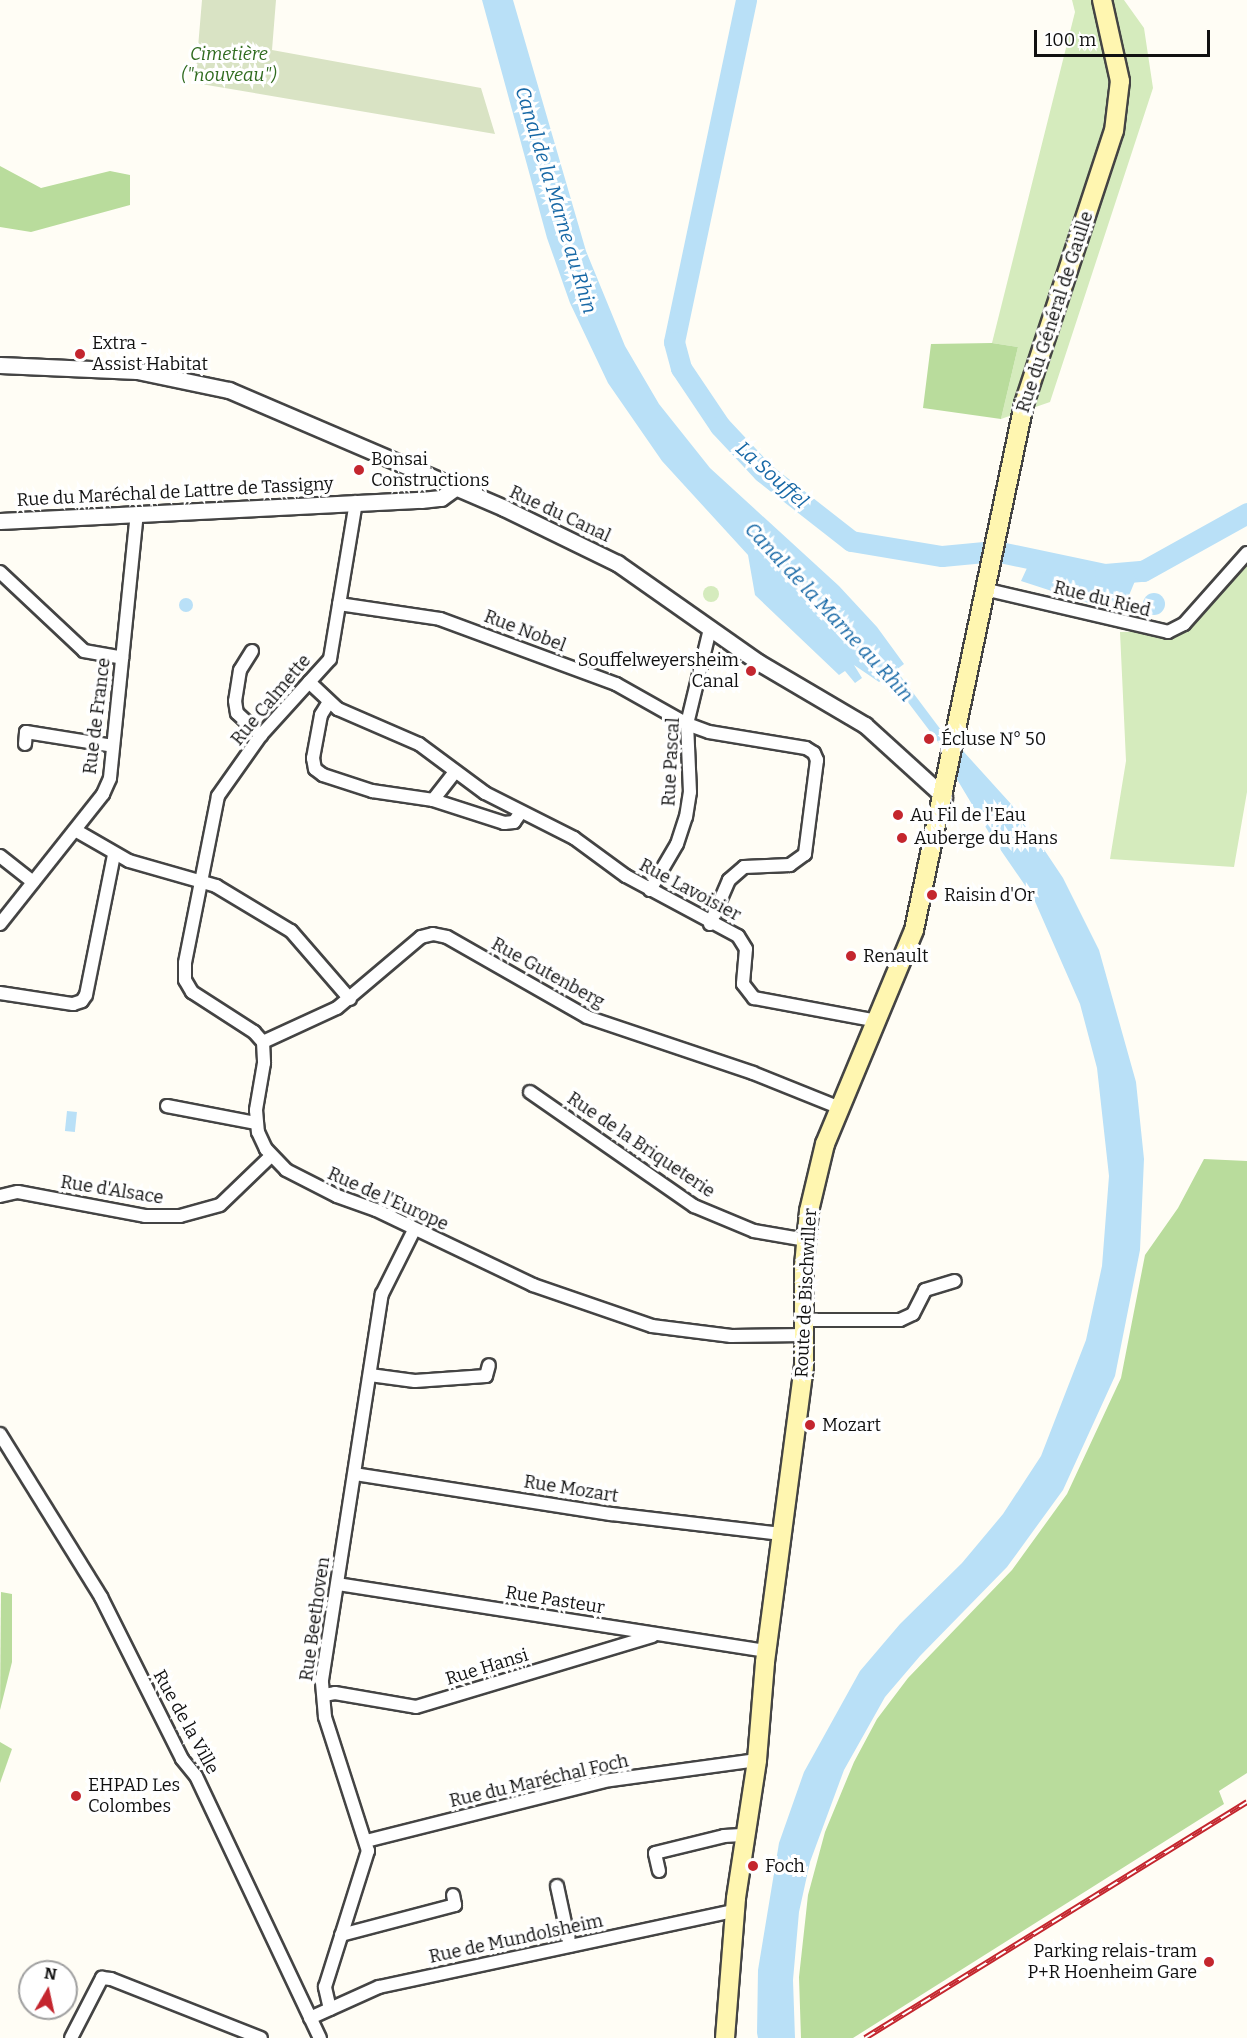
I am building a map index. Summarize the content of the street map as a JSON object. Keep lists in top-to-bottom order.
{
  "streets": {
    "main road": ["Rue du Général de Gaulle", "Route de Bischwiller"],
    "street": [
      "Rue du Maréchal de Lattre de Tassigny",
      "Rue du Canal",
      "Rue du Ried",
      "Rue Nobel",
      "Rue Calmette",
      "Rue de France",
      "Rue Pascal",
      "Rue Lavoisier",
      "Rue Gutenberg",
      "Rue de la Briqueterie",
      "Rue d'Alsace",
      "Rue de l'Europe",
      "Rue Mozart",
      "Rue Pasteur",
      "Rue Beethoven",
      "Rue Hansi",
      "Rue de la Ville",
      "Rue du Maréchal Foch",
      "Rue de Mundolsheim"
    ]
  },
  "crossings": [
    ["Rue du Général de Gaulle", "Rue du Ried"],
    ["Rue du Général de Gaulle", "Route de Bischwiller"],
    ["Rue du Maréchal de Lattre de Tassigny", "Rue du Canal"],
    ["Rue du Maréchal de Lattre de Tassigny", "Rue Calmette"],
    ["Rue du Maréchal de Lattre de Tassigny", "Rue de France"],
    ["Rue du Canal", "Rue Pascal"],
    ["Rue du Canal", "Route de Bischwiller"],
    ["Rue Nobel", "Rue Calmette"],
    ["Rue Nobel", "Rue Pascal"],
    ["Rue Nobel", "Rue Lavoisier"],
    ["Rue Calmette", "Rue Lavoisier"],
    ["Rue Pascal", "Rue Lavoisier"],
    ["Rue Lavoisier", "Route de Bischwiller"],
    ["Rue Gutenberg", "Route de Bischwiller"],
    ["Rue de la Briqueterie", "Route de Bischwiller"],
    ["Rue d'Alsace", "Rue de l'Europe"],
    ["Rue de l'Europe", "Route de Bischwiller"],
    ["Rue de l'Europe", "Rue Beethoven"],
    ["Route de Bischwiller", "Rue Mozart"],
    ["Route de Bischwiller", "Rue Pasteur"],
    ["Route de Bischwiller", "Rue du Maréchal Foch"],
    ["Route de Bischwiller", "Rue de Mundolsheim"],
    ["Rue Mozart", "Rue Beethoven"],
    ["Rue Pasteur", "Rue Beethoven"],
    ["Rue Pasteur", "Rue Hansi"],
    ["Rue Beethoven", "Rue Hansi"],
    ["Rue Beethoven", "Rue du Maréchal Foch"],
    ["Rue Beethoven", "Rue de Mundolsheim"],
    ["Rue de la Ville", "Rue de Mundolsheim"]
  ],
  "water": ["Canal de la Marne au Rhin", "La Souffel"],
  "parks": ["Cimetière (\"nouveau\")"],
  "places": [
    "Extra - Assist Habitat",
    "Bonsai Constructions",
    "Souffelweyersheim Canal",
    "Écluse N° 50",
    "Au Fil de l'Eau",
    "Auberge du Hans",
    "Raisin d'Or",
    "Renault",
    "Mozart",
    "EHPAD Les Colombes",
    "Foch",
    "Parking relais-tram P+R Hoenheim Gare"
  ],
  "scale_bar": "100 m",
  "north": "top"
}
